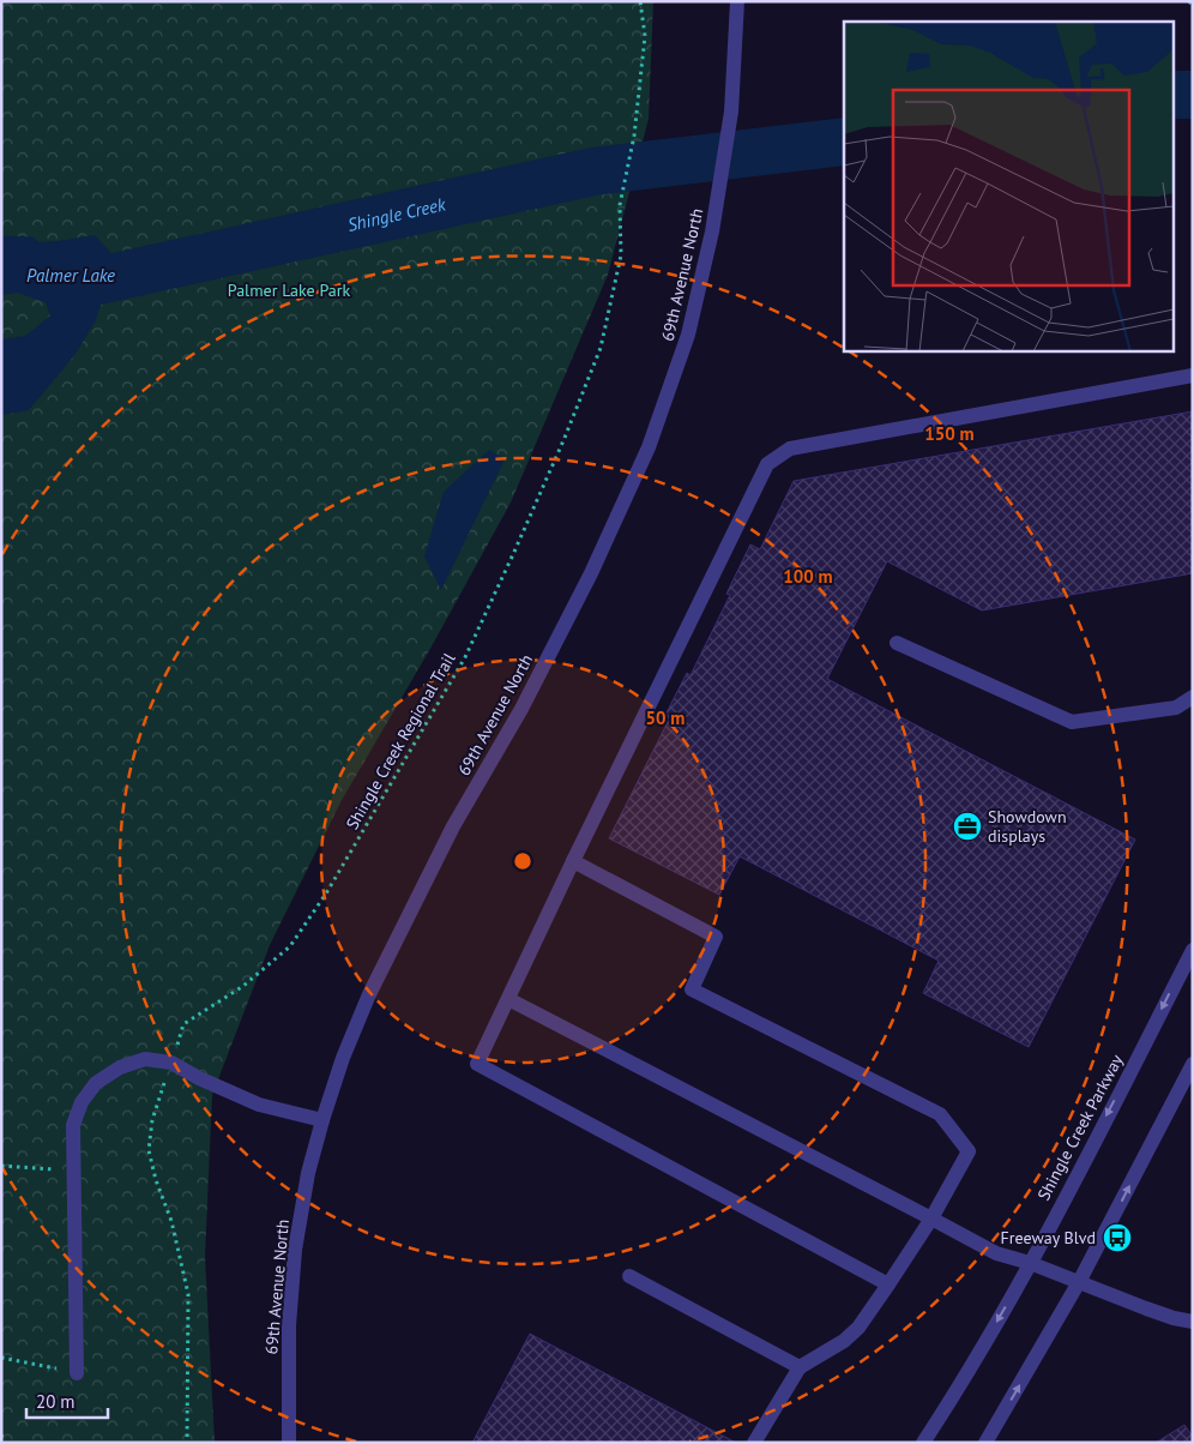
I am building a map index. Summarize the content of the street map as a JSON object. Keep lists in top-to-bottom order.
{
  "streets": {
    "street": ["69th Avenue North", "Shingle Creek Parkway"],
    "path": ["Shingle Creek Regional Trail"]
  },
  "water": ["Shingle Creek", "Palmer Lake"],
  "parks": ["Palmer Lake Park"],
  "places": {
    "office": ["Showdown displays"],
    "bus stop": ["Freeway Blvd"]
  },
  "scale_bar": "20 m",
  "rings": ["150 m", "100 m", "50 m"]
}
